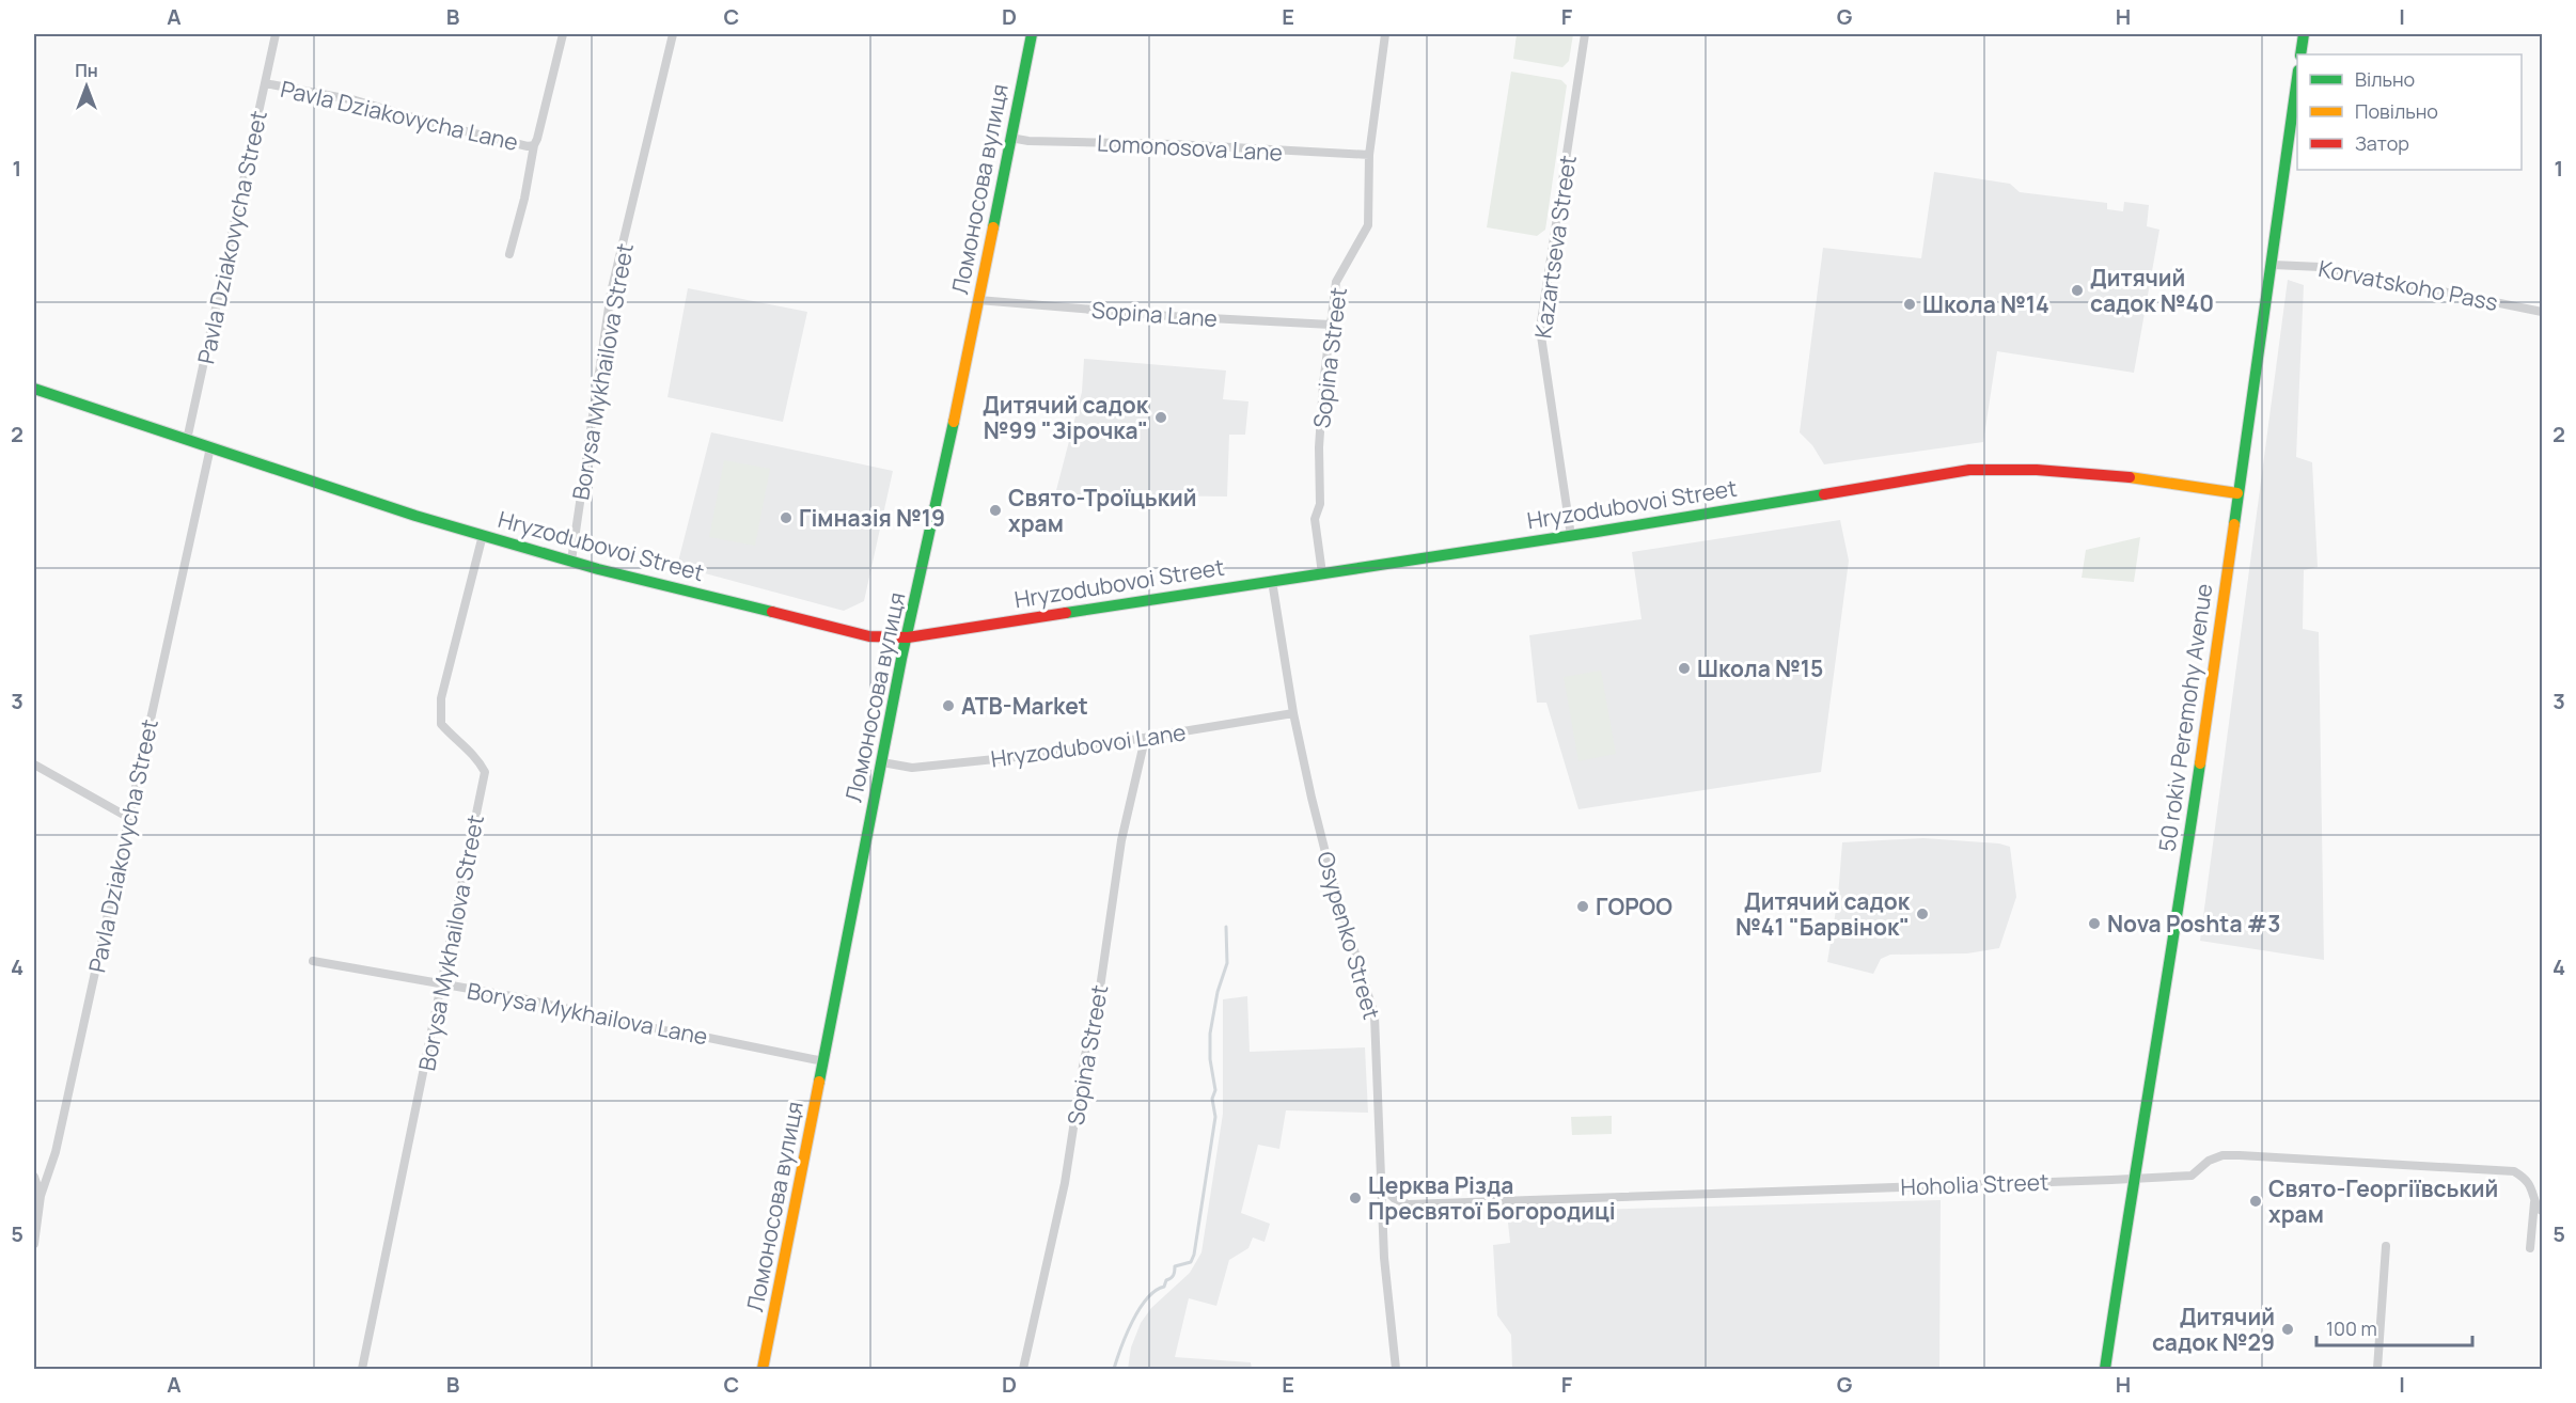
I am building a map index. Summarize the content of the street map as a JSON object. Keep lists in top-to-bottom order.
{
  "streets": {
    "main road": ["Ломоносова вулиця", "Hryzodubovoi Street", "50 rokiv Peremohy Avenue"],
    "street": [
      "Pavla Dziakovycha Lane",
      "Lomonosova Lane",
      "Pavla Dziakovycha Street",
      "Kazartseva Street",
      "Korvatskoho Pass",
      "Sopina Lane",
      "Sopina Street",
      "Borysa Mykhailova Street",
      "Hryzodubovoi Lane",
      "Osypenko Street",
      "Borysa Mykhailova Lane",
      "Hoholia Street"
    ]
  },
  "crossings": [
    ["Pavla Dziakovycha Lane", "Pavla Dziakovycha Street"],
    ["Lomonosova Lane", "Ломоносова вулиця"],
    ["Lomonosova Lane", "Sopina Street"],
    ["Ломоносова вулиця", "Sopina Lane"],
    ["Ломоносова вулиця", "Hryzodubovoi Street"],
    ["Ломоносова вулиця", "Hryzodubovoi Lane"],
    ["Ломоносова вулиця", "Borysa Mykhailova Lane"],
    ["Pavla Dziakovycha Street", "Hryzodubovoi Street"],
    ["Kazartseva Street", "Hryzodubovoi Street"],
    ["Korvatskoho Pass", "50 rokiv Peremohy Avenue"],
    ["Sopina Lane", "Sopina Street"],
    ["Sopina Street", "Hryzodubovoi Street"],
    ["Sopina Street", "Hryzodubovoi Lane"],
    ["Borysa Mykhailova Street", "Hryzodubovoi Street"],
    ["Borysa Mykhailova Street", "Borysa Mykhailova Lane"],
    ["Hryzodubovoi Street", "50 rokiv Peremohy Avenue"],
    ["Hryzodubovoi Street", "Osypenko Street"],
    ["50 rokiv Peremohy Avenue", "Hoholia Street"],
    ["Hryzodubovoi Lane", "Osypenko Street"],
    ["Osypenko Street", "Hoholia Street"]
  ],
  "places": [
    "Дитячий садок №40",
    "Школа №14",
    "Дитячий садок №99 \"Зірочка\"",
    "Свято-Троїцький храм",
    "Гімназія №19",
    "Школа №15",
    "ATB-Market",
    "ГОРОО",
    "Дитячий садок №41 \"Барвінок\"",
    "Nova Poshta #3",
    "Церква Різда Пресвятої Богородиці",
    "Свято-Георгіївський храм",
    "Дитячий садок №29"
  ],
  "legend": ["Вільно", "Повільно", "Затор"],
  "scale_bar": "100 m",
  "north": "top",
  "grid": {
    "columns": [
      "A",
      "B",
      "C",
      "D",
      "E",
      "F",
      "G",
      "H",
      "I"
    ],
    "rows": [
      "1",
      "2",
      "3",
      "4",
      "5"
    ]
  }
}
